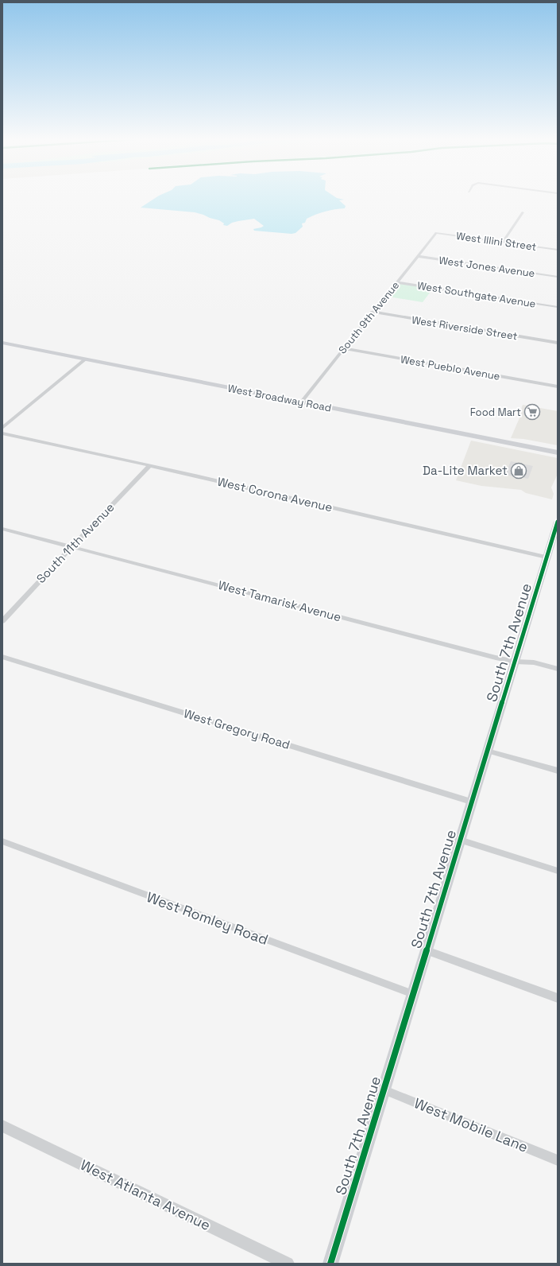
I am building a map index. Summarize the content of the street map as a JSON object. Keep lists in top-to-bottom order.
{
  "streets": {
    "main road": ["West Broadway Road", "South 7th Avenue"],
    "street": [
      "West Illini Street",
      "West Jones Avenue",
      "West Southgate Avenue",
      "South 9th Avenue",
      "West Riverside Street",
      "West Pueblo Avenue",
      "West Corona Avenue",
      "South 11th Avenue",
      "West Tamarisk Avenue",
      "West Gregory Road",
      "West Romley Road",
      "West Mobile Lane",
      "West Atlanta Avenue"
    ]
  },
  "crossings": [
    ["West Illini Street", "South 9th Avenue"],
    ["West Jones Avenue", "South 9th Avenue"],
    ["West Southgate Avenue", "South 9th Avenue"],
    ["South 9th Avenue", "West Riverside Street"],
    ["South 9th Avenue", "West Pueblo Avenue"],
    ["South 9th Avenue", "West Broadway Road"],
    ["West Corona Avenue", "South 11th Avenue"],
    ["West Corona Avenue", "South 7th Avenue"],
    ["South 11th Avenue", "West Tamarisk Avenue"],
    ["West Tamarisk Avenue", "South 7th Avenue"],
    ["South 7th Avenue", "West Gregory Road"],
    ["South 7th Avenue", "West Romley Road"],
    ["South 7th Avenue", "West Mobile Lane"]
  ],
  "places": {
    "supermarket": ["Food Mart"],
    "shop": ["Da-Lite Market"]
  }
}
